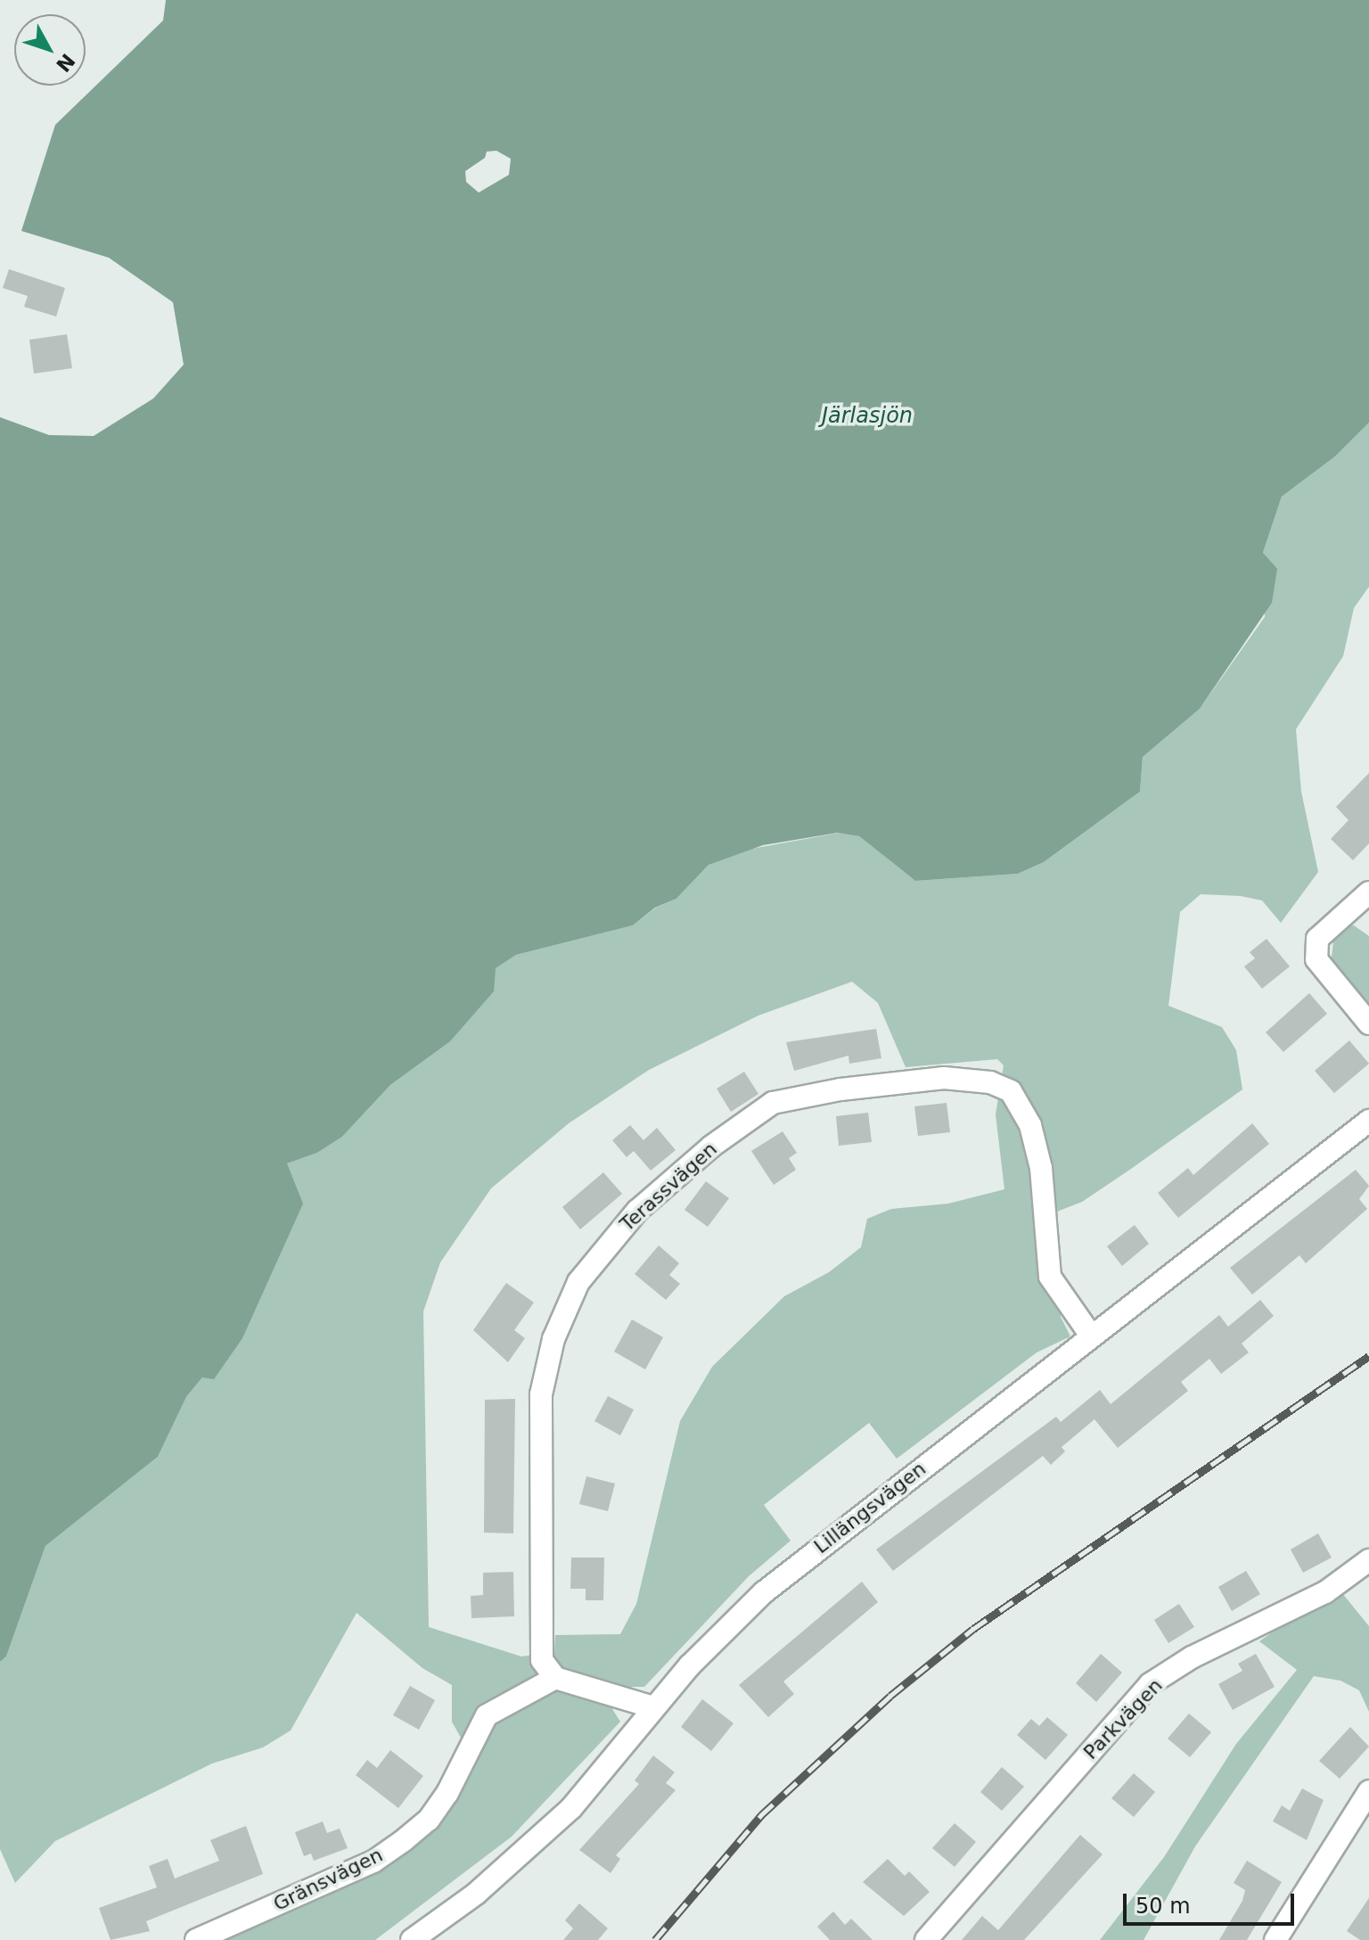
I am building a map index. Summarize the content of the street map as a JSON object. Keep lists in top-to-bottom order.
{
  "streets": {
    "street": [
      "Terassvägen",
      "Lillängsvägen",
      "Parkvägen",
      "Gränsvägen"
    ]
  },
  "crossings": [
    ["Terassvägen", "Lillängsvägen"],
    ["Terassvägen", "Gränsvägen"]
  ],
  "water": ["Järlasjön"],
  "scale_bar": "50 m",
  "north": "bottom right"
}
